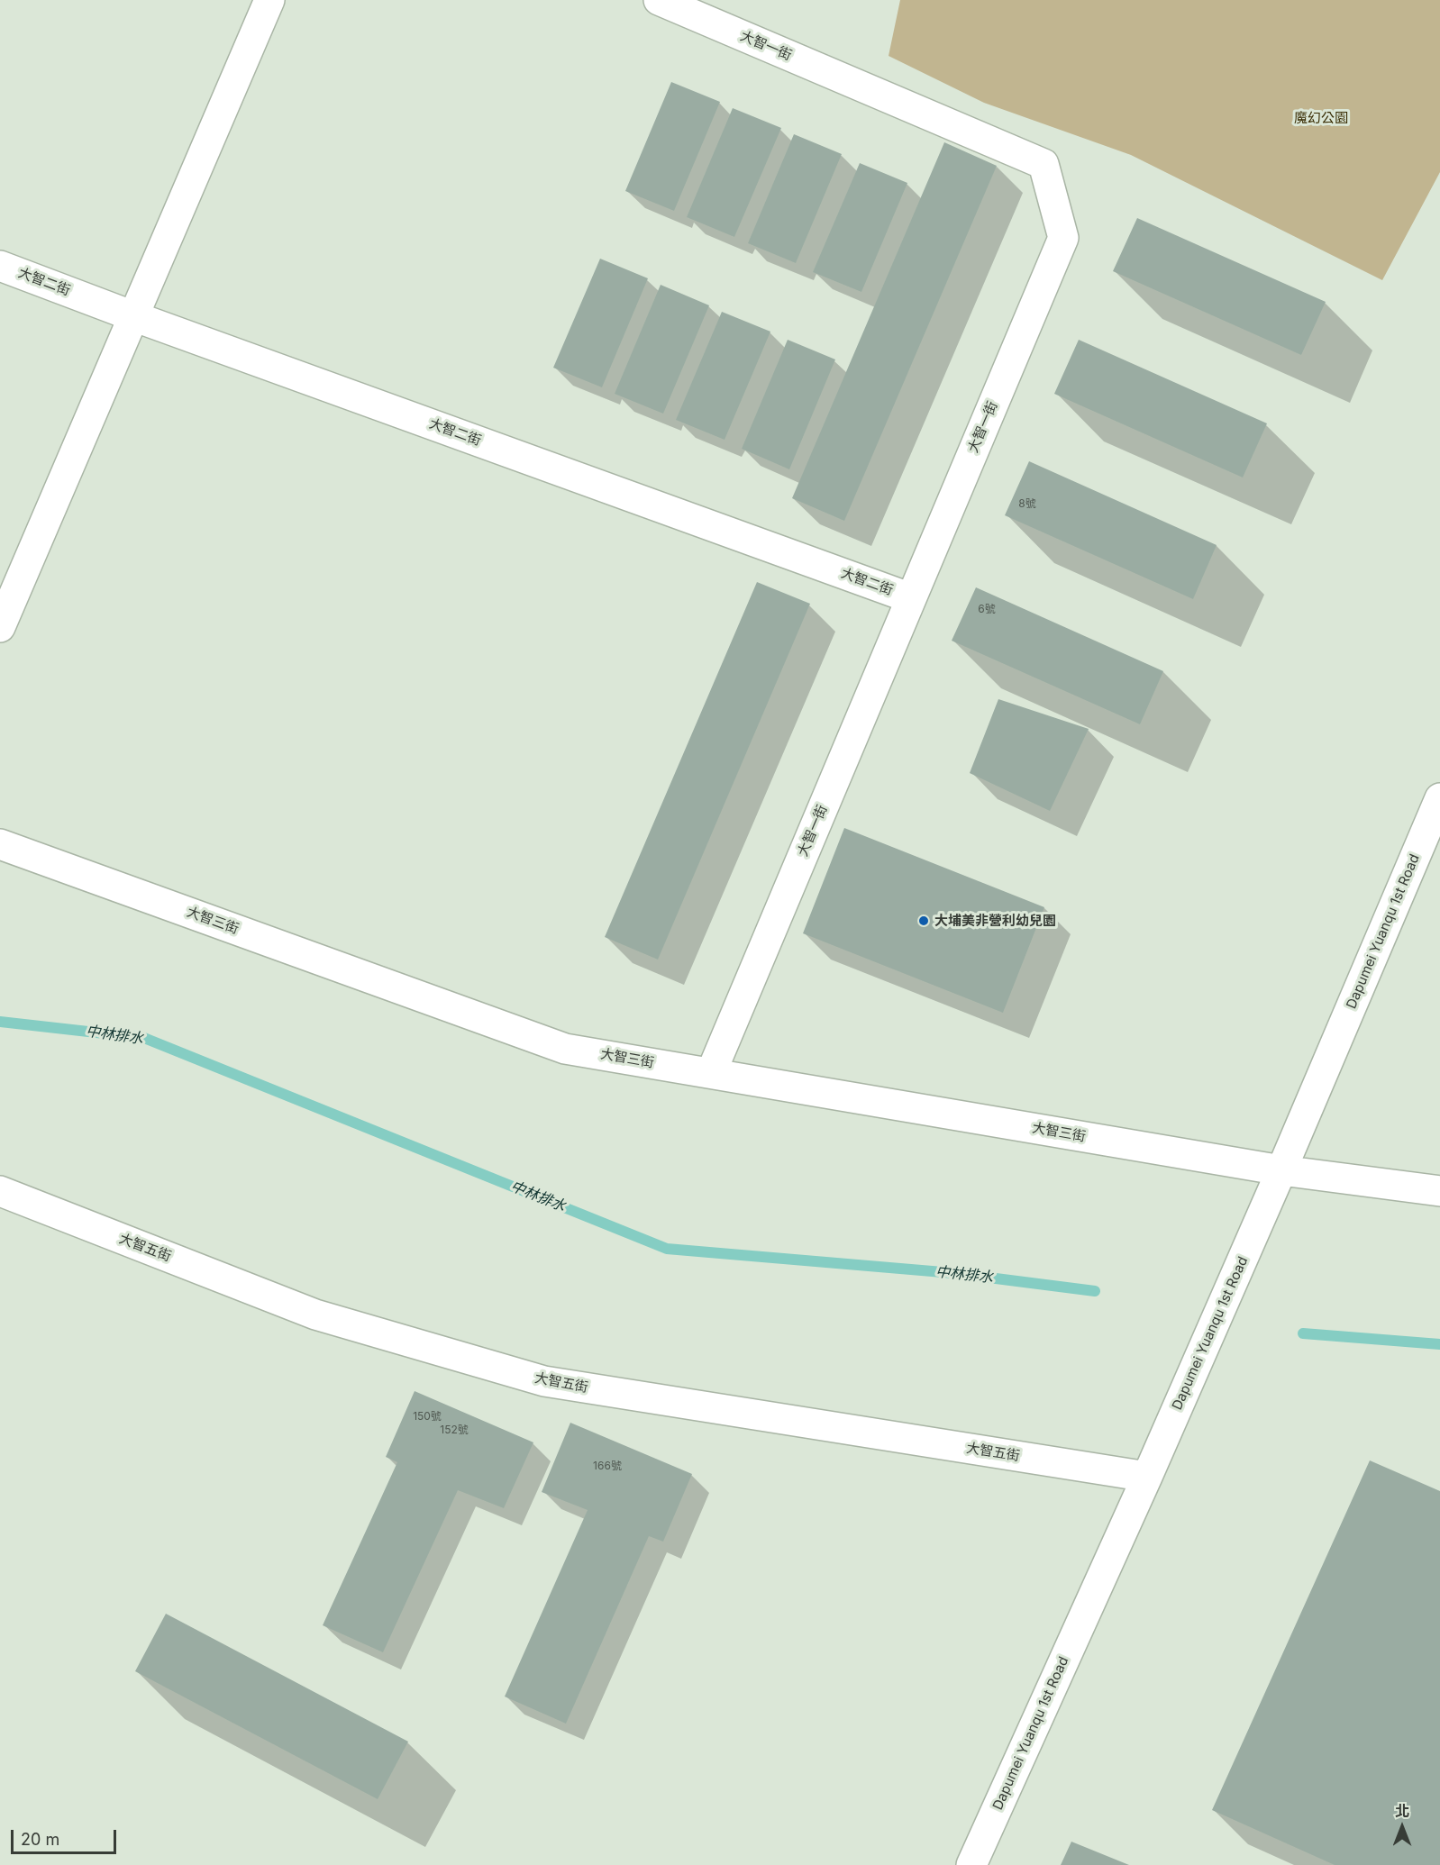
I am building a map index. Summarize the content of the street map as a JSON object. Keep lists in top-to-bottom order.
{
  "streets": {
    "street": [
      "大智一街",
      "大智二街",
      "大智三街",
      "Dapumei Yuanqu 1st Road",
      "大智五街"
    ]
  },
  "crossings": [
    ["大智一街", "大智二街"],
    ["大智一街", "大智三街"],
    ["大智三街", "Dapumei Yuanqu 1st Road"],
    ["Dapumei Yuanqu 1st Road", "大智五街"]
  ],
  "water": ["中林排水"],
  "parks": ["魔幻公園"],
  "places": ["大埔美非營利幼兒園"],
  "house_numbers": [
    "8號",
    "6號",
    "150號",
    "152號",
    "166號"
  ],
  "scale_bar": "20 m",
  "north": "top"
}
